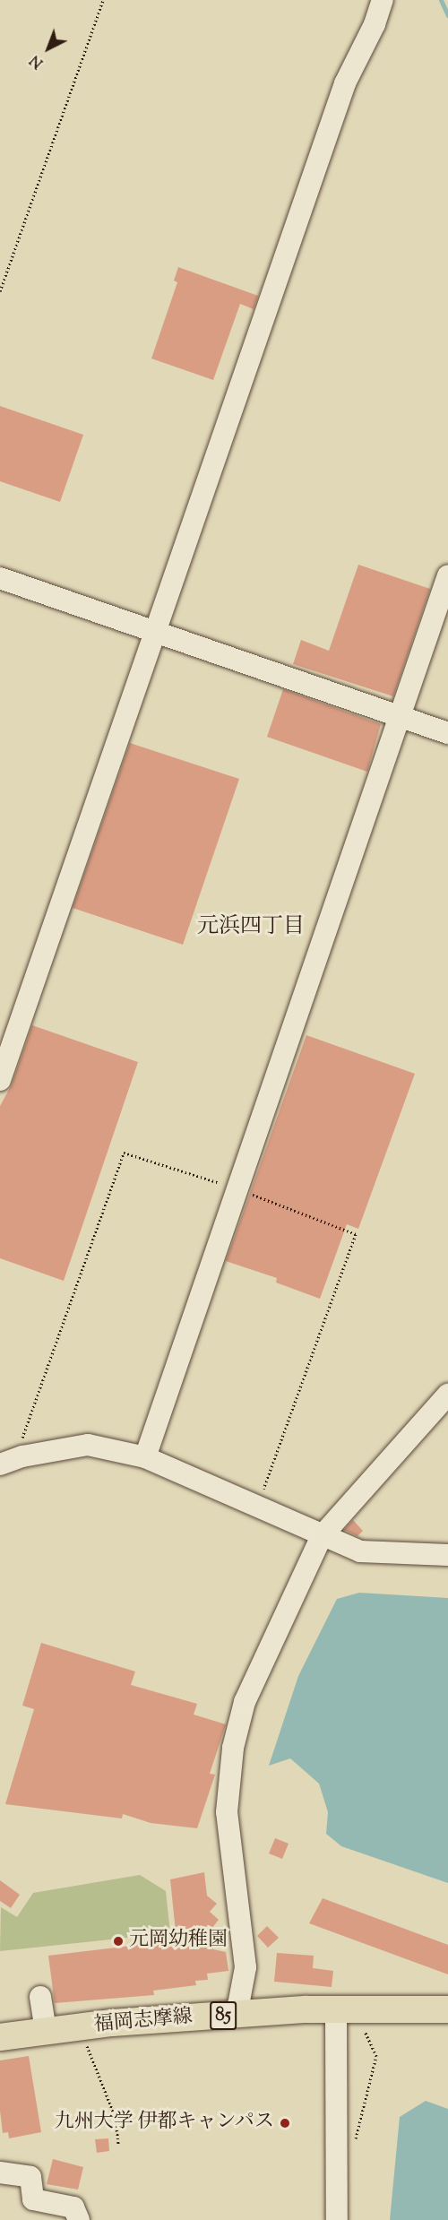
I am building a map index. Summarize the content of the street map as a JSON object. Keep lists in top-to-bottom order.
{
  "streets": {
    "main road": ["85", "福岡志摩線"]
  },
  "districts": ["元浜四丁目"],
  "places": ["元岡幼稚園", "九州大学 伊都キャンパス"],
  "north": "bottom left"
}
